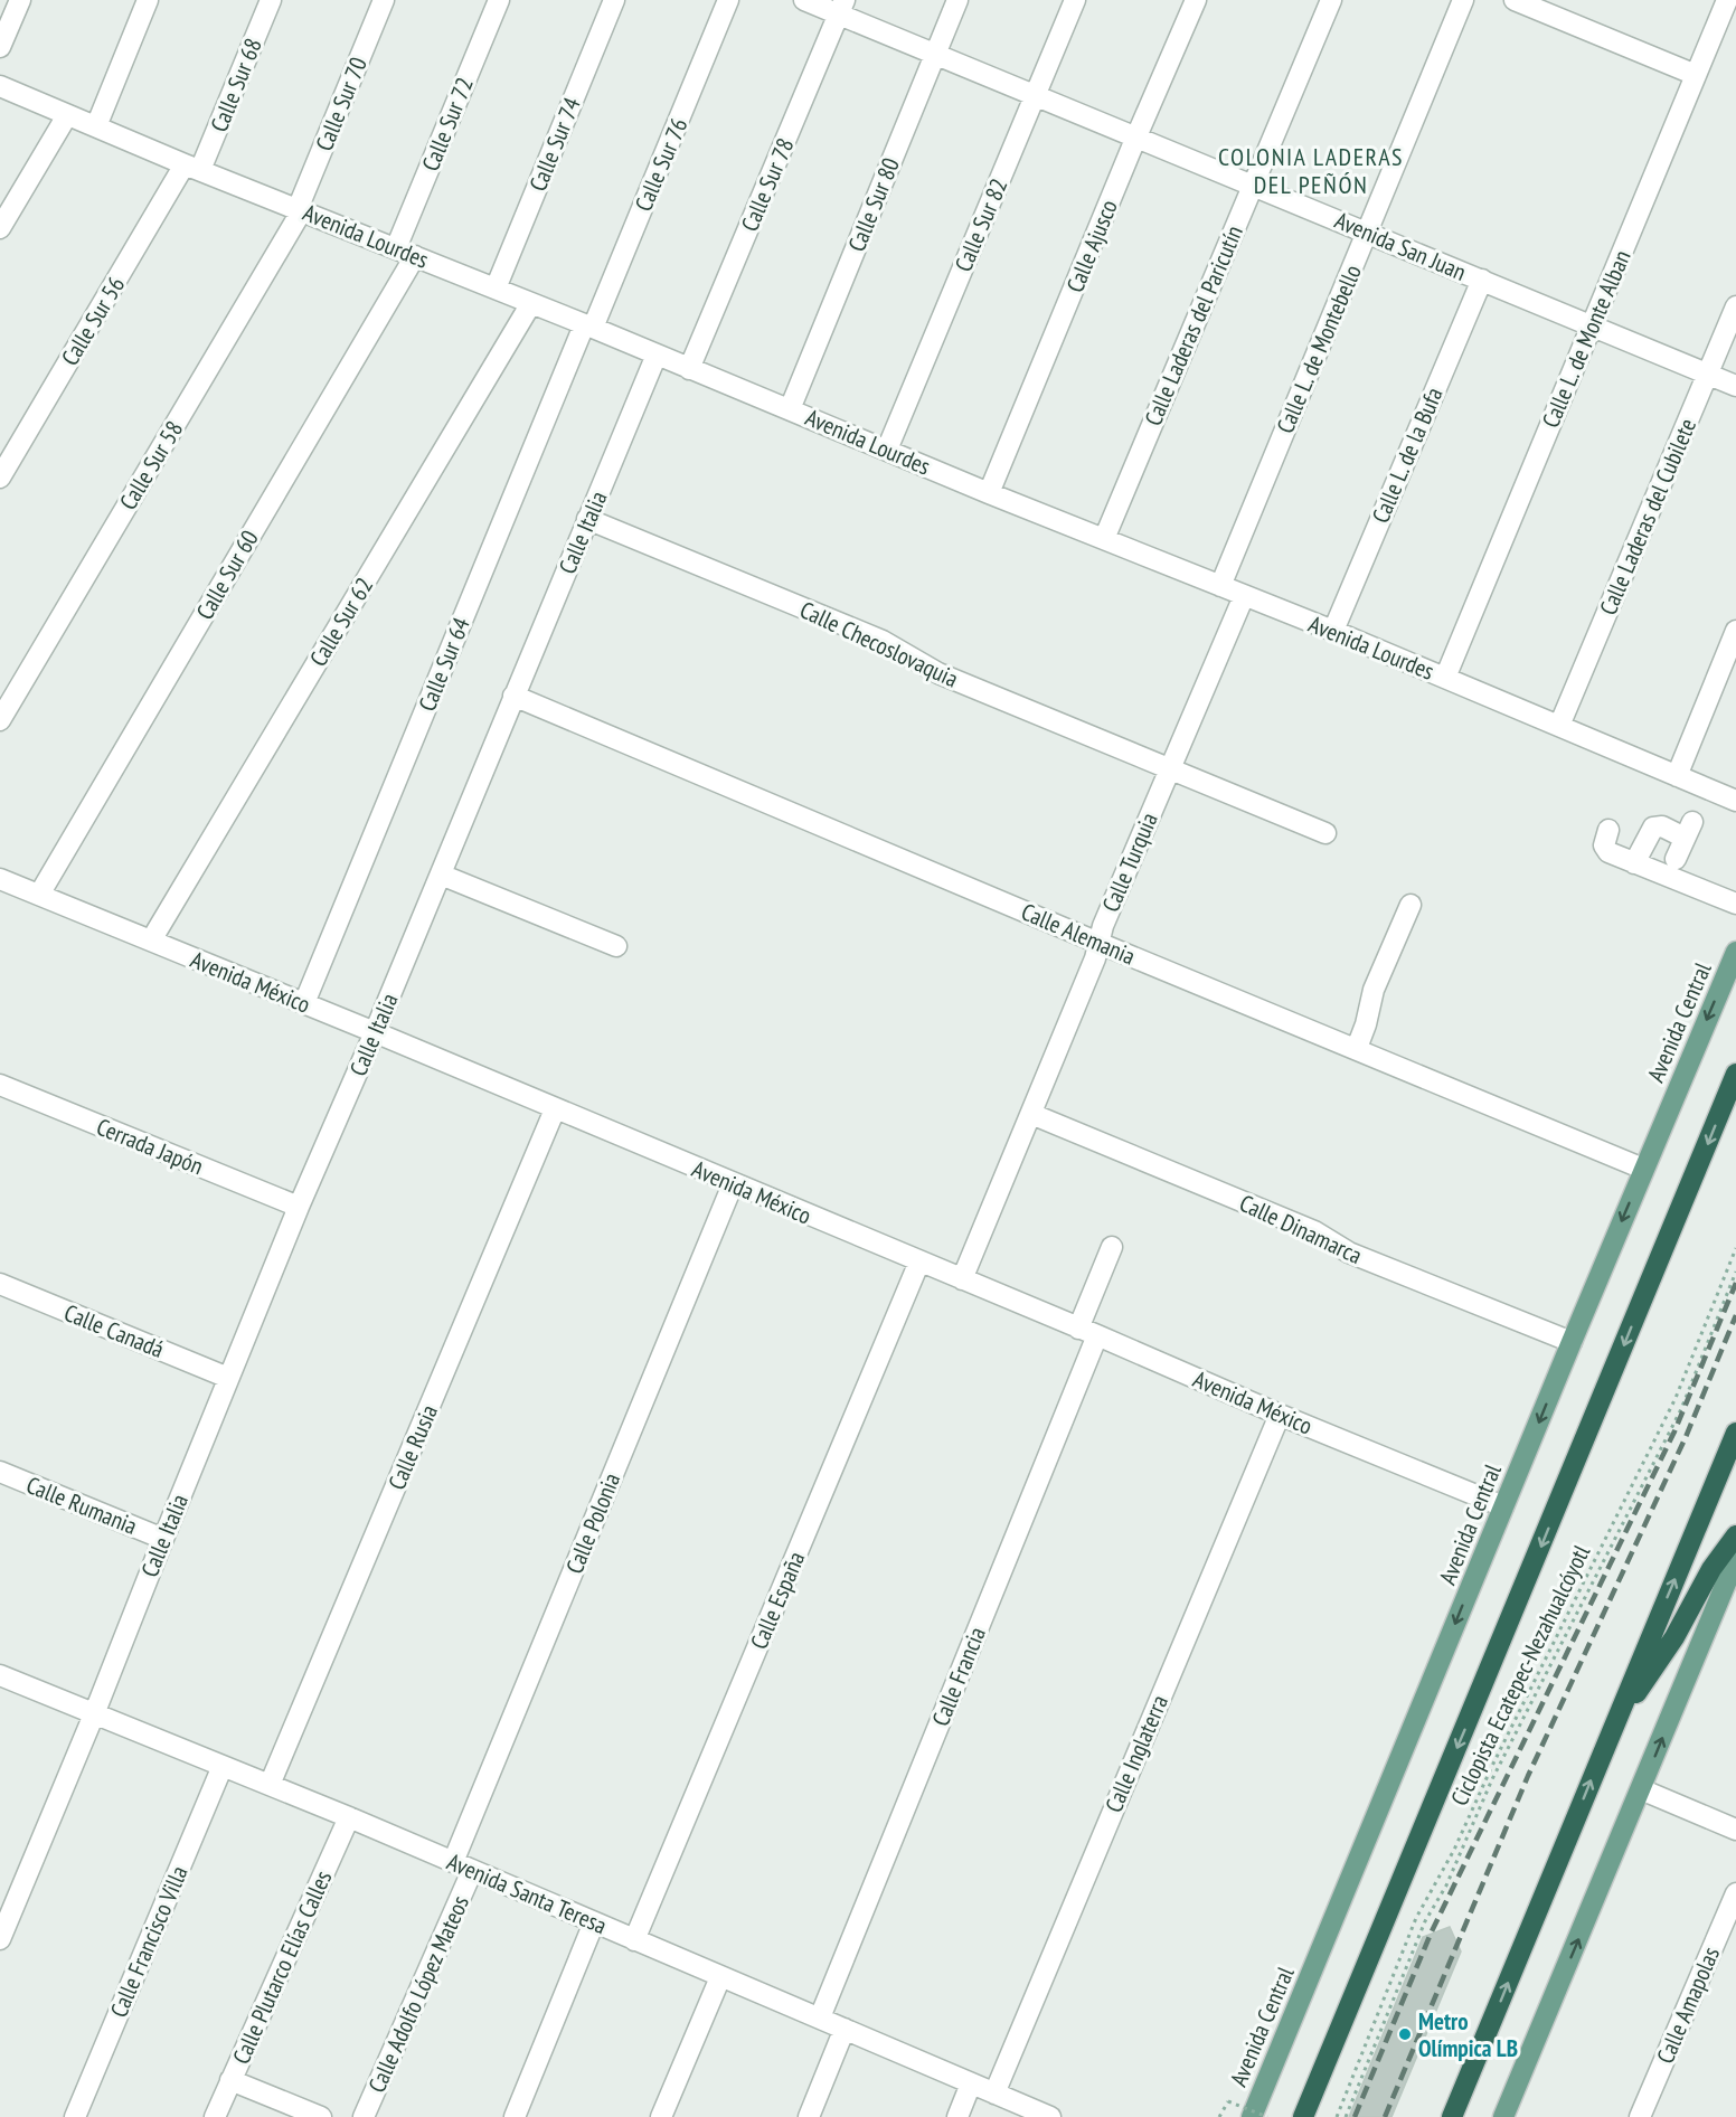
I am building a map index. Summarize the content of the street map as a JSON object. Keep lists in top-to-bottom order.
{
  "streets": {
    "main road": ["Avenida Central"],
    "street": [
      "Calle Sur 68",
      "Calle Sur 70",
      "Calle Sur 72",
      "Calle Sur 74",
      "Calle Sur 76",
      "Calle Sur 78",
      "Calle Sur 80",
      "Calle Sur 82",
      "Avenida Lourdes",
      "Calle Ajusco",
      "Avenida San Juan",
      "Calle Sur 56",
      "Calle Laderas del Paricutín",
      "Calle L. de Monte Alban",
      "Calle L. de Montebello",
      "Calle L. de la Bufa",
      "Calle Sur 58",
      "Calle Laderas del Cubilete",
      "Calle Italia",
      "Calle Sur 60",
      "Calle Sur 62",
      "Calle Checoslovaquia",
      "Calle Sur 64",
      "Calle Turquia",
      "Calle Alemania",
      "Avenida México",
      "Cerrada Japón",
      "Calle Dinamarca",
      "Calle Canadá",
      "Calle Rusia",
      "Calle Rumania",
      "Calle Polonia",
      "Calle España",
      "Calle Francia",
      "Calle Inglaterra",
      "Avenida Santa Teresa",
      "Calle Francisco Villa",
      "Calle Plutarco Elías Calles",
      "Calle Adolfo López Mateos",
      "Calle Amapolas"
    ],
    "path": ["Ciclopista Ecatepec-Nezahualcóyotl"]
  },
  "crossings": [
    ["Calle Sur 68", "Avenida Lourdes"],
    ["Calle Sur 68", "Calle Sur 56"],
    ["Calle Sur 70", "Avenida Lourdes"],
    ["Calle Sur 70", "Calle Sur 58"],
    ["Calle Sur 72", "Avenida Lourdes"],
    ["Calle Sur 72", "Calle Sur 60"],
    ["Calle Sur 74", "Avenida Lourdes"],
    ["Calle Sur 76", "Avenida Lourdes"],
    ["Calle Sur 76", "Calle Sur 64"],
    ["Calle Sur 78", "Avenida Lourdes"],
    ["Calle Sur 78", "Avenida San Juan"],
    ["Calle Sur 80", "Avenida Lourdes"],
    ["Calle Sur 80", "Avenida San Juan"],
    ["Calle Sur 82", "Avenida Lourdes"],
    ["Calle Sur 82", "Avenida San Juan"],
    ["Avenida Lourdes", "Calle Ajusco"],
    ["Avenida Lourdes", "Calle Sur 56"],
    ["Avenida Lourdes", "Calle Laderas del Paricutín"],
    ["Avenida Lourdes", "Calle L. de Monte Alban"],
    ["Avenida Lourdes", "Calle L. de Montebello"],
    ["Avenida Lourdes", "Calle L. de la Bufa"],
    ["Avenida Lourdes", "Calle Sur 58"],
    ["Avenida Lourdes", "Calle Laderas del Cubilete"],
    ["Avenida Lourdes", "Calle Italia"],
    ["Avenida Lourdes", "Calle Sur 60"],
    ["Avenida Lourdes", "Calle Sur 62"],
    ["Avenida Lourdes", "Calle Sur 64"],
    ["Avenida Lourdes", "Calle Turquia"],
    ["Calle Ajusco", "Avenida San Juan"],
    ["Avenida San Juan", "Calle Laderas del Paricutín"],
    ["Avenida San Juan", "Calle L. de Monte Alban"],
    ["Avenida San Juan", "Calle L. de Montebello"],
    ["Avenida San Juan", "Calle L. de la Bufa"],
    ["Avenida San Juan", "Calle Laderas del Cubilete"],
    ["Calle Italia", "Calle Checoslovaquia"],
    ["Calle Italia", "Calle Alemania"],
    ["Calle Italia", "Avenida México"],
    ["Calle Italia", "Cerrada Japón"],
    ["Calle Italia", "Calle Canadá"],
    ["Calle Italia", "Calle Rumania"],
    ["Calle Italia", "Avenida Santa Teresa"],
    ["Calle Sur 60", "Avenida México"],
    ["Calle Sur 62", "Avenida México"],
    ["Calle Checoslovaquia", "Calle Turquia"],
    ["Calle Sur 64", "Avenida México"],
    ["Calle Turquia", "Calle Alemania"],
    ["Calle Turquia", "Avenida México"],
    ["Calle Turquia", "Calle Dinamarca"],
    ["Calle Alemania", "Avenida Central"],
    ["Avenida México", "Avenida Central"],
    ["Avenida México", "Calle Rusia"],
    ["Avenida México", "Calle Polonia"],
    ["Avenida México", "Calle España"],
    ["Avenida México", "Calle Francia"],
    ["Avenida México", "Calle Inglaterra"],
    ["Avenida Central", "Calle Dinamarca"],
    ["Calle Rusia", "Avenida Santa Teresa"],
    ["Calle Polonia", "Avenida Santa Teresa"],
    ["Calle España", "Avenida Santa Teresa"],
    ["Calle Francia", "Avenida Santa Teresa"],
    ["Calle Inglaterra", "Avenida Santa Teresa"],
    ["Avenida Santa Teresa", "Calle Francisco Villa"],
    ["Avenida Santa Teresa", "Calle Plutarco Elías Calles"],
    ["Avenida Santa Teresa", "Calle Adolfo López Mateos"]
  ],
  "one_way": ["Avenida Central"],
  "districts": ["COLONIA LADERAS DEL PEÑÓN"],
  "places": ["Metro Olímpica LB"]
}
